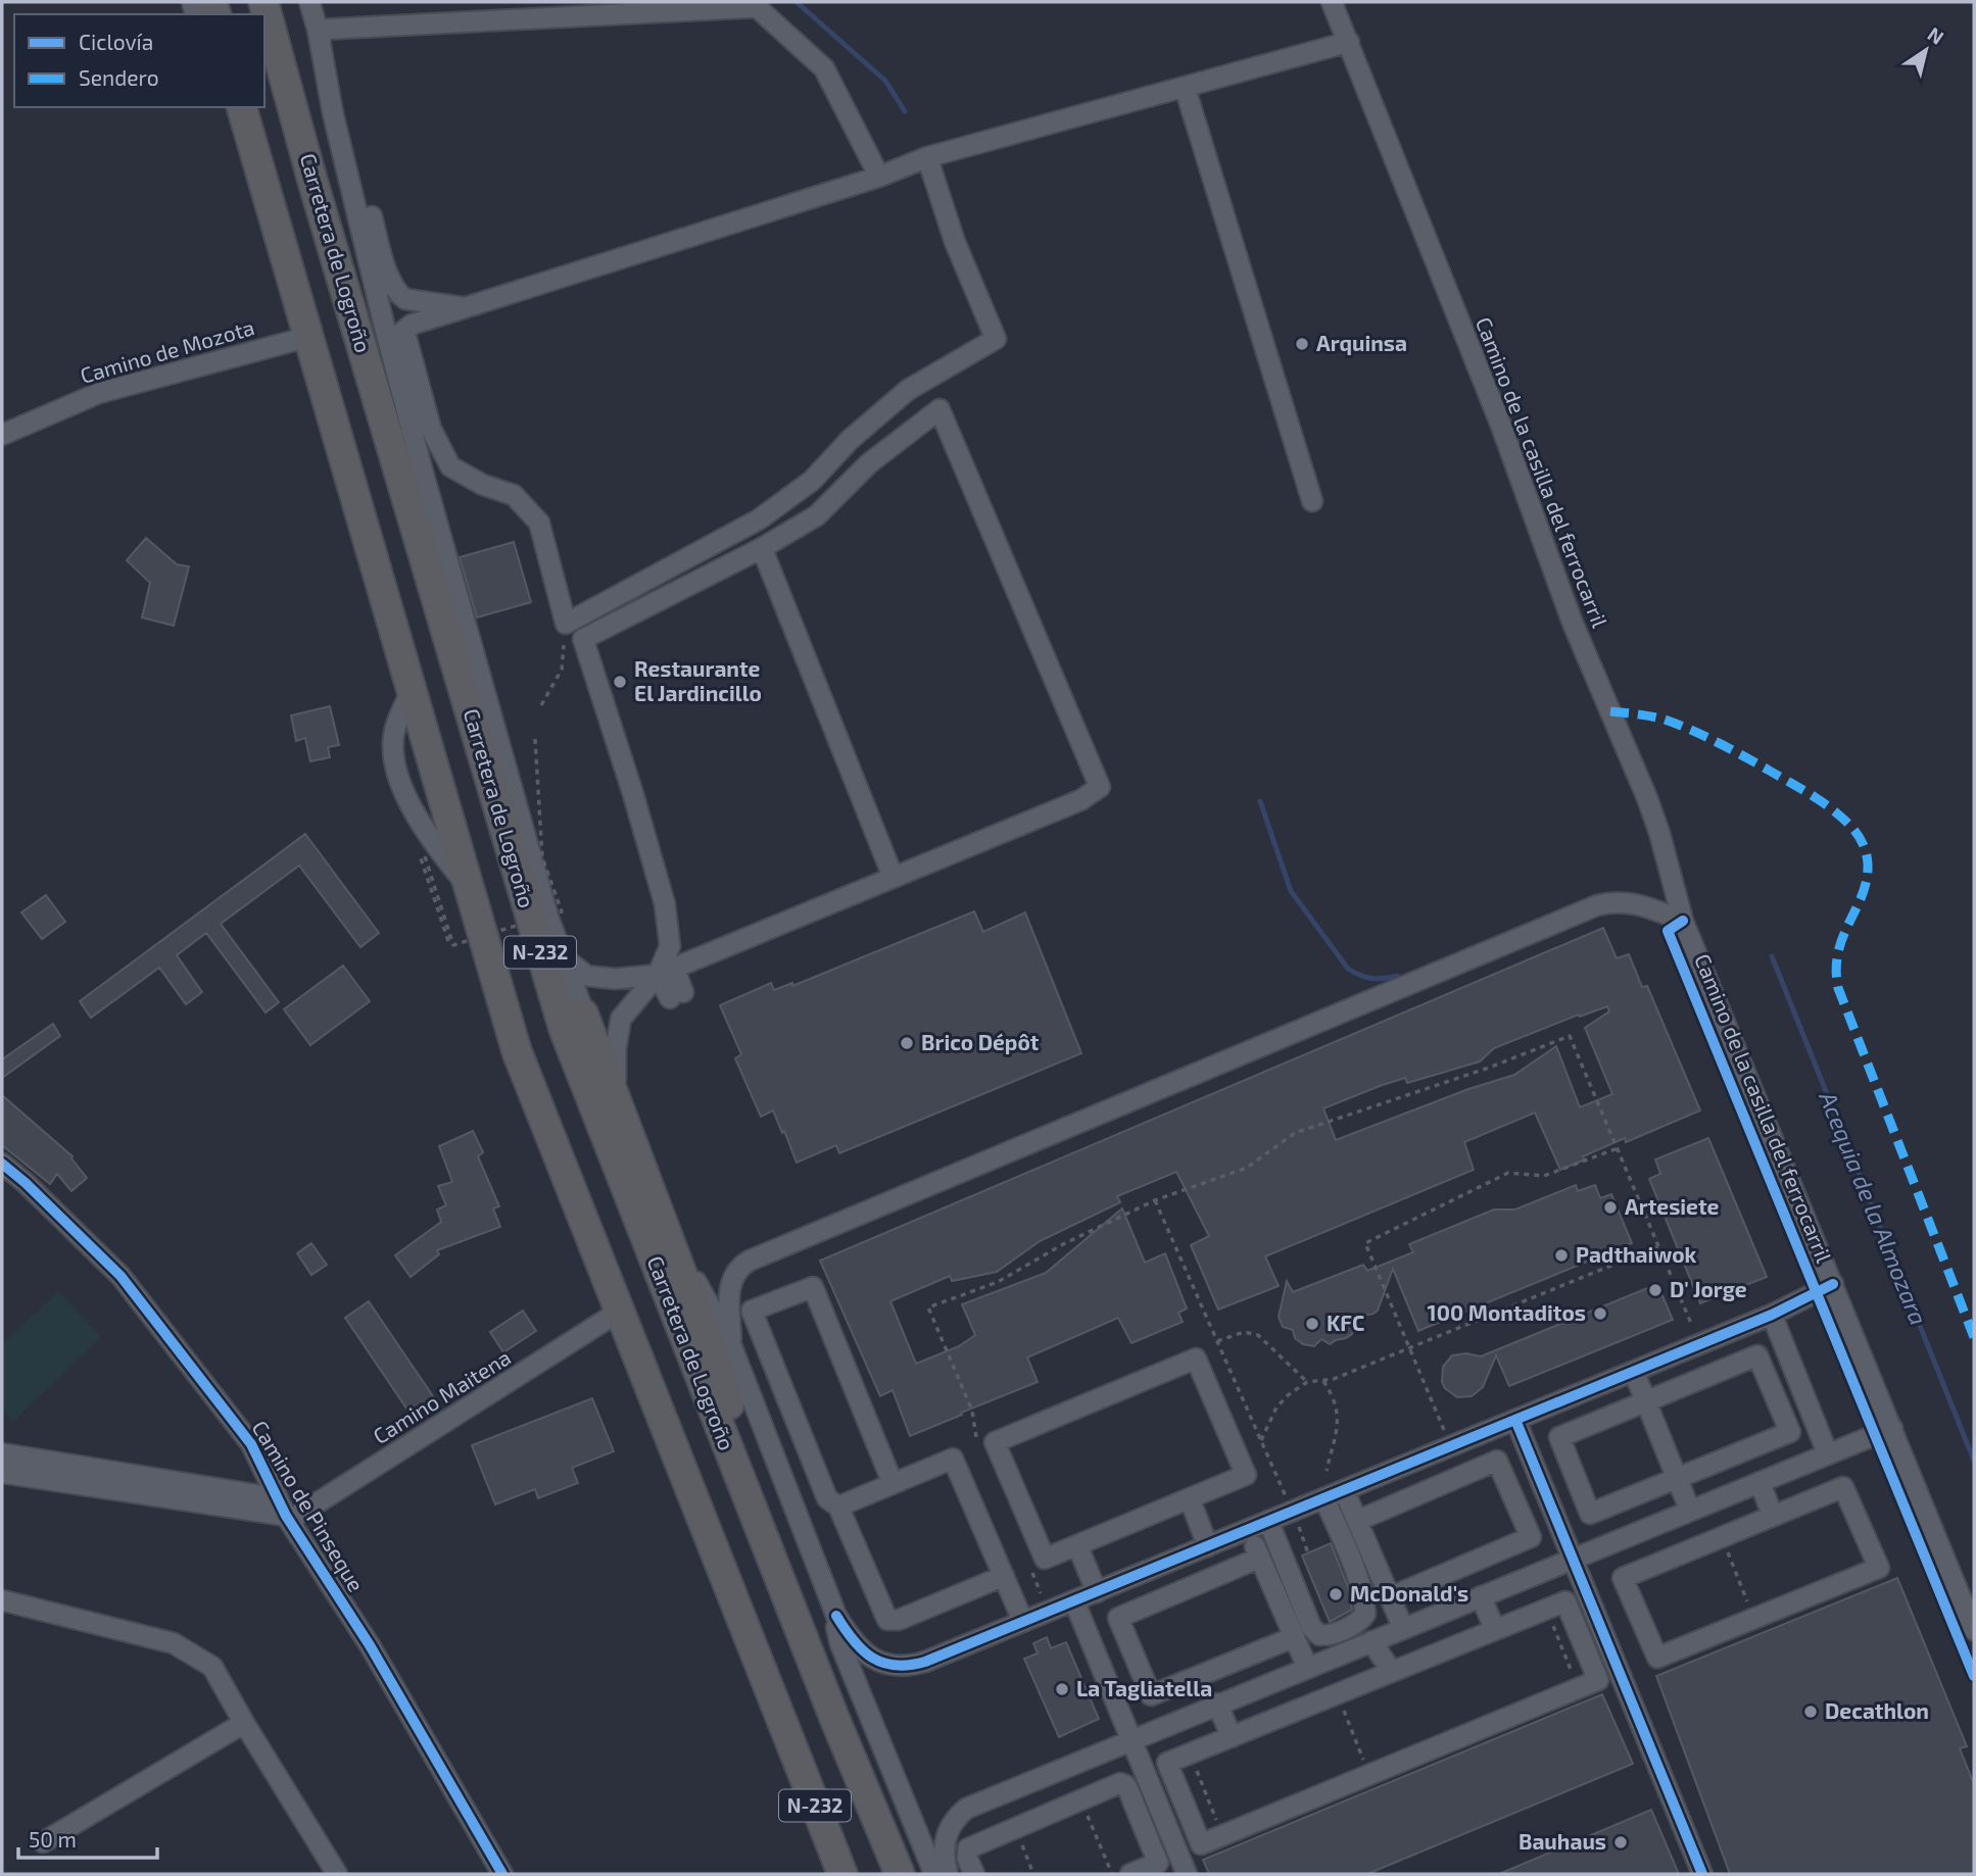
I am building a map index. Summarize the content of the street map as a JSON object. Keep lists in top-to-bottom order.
{
  "streets": {
    "highway": ["Carretera de Logroño", "N-232"],
    "street": [
      "Camino de Mozota",
      "Camino de la casilla del ferrocarril",
      "Camino Maitena",
      "Camino de Pinseque"
    ]
  },
  "crossings": [
    ["Camino de Mozota", "N-232"],
    ["N-232", "Camino Maitena"],
    ["Camino Maitena", "Camino de Pinseque"]
  ],
  "water": ["Acequia de la Almozara"],
  "places": [
    "Arquinsa",
    "Restaurante El Jardincillo",
    "Brico Dépôt",
    "Artesiete",
    "Padthaiwok",
    "D' Jorge",
    "100 Montaditos",
    "KFC",
    "McDonald's",
    "La Tagliatella",
    "Decathlon",
    "Bauhaus"
  ],
  "legend": ["Ciclovía", "Sendero"],
  "scale_bar": "50 m",
  "north": "top right"
}
